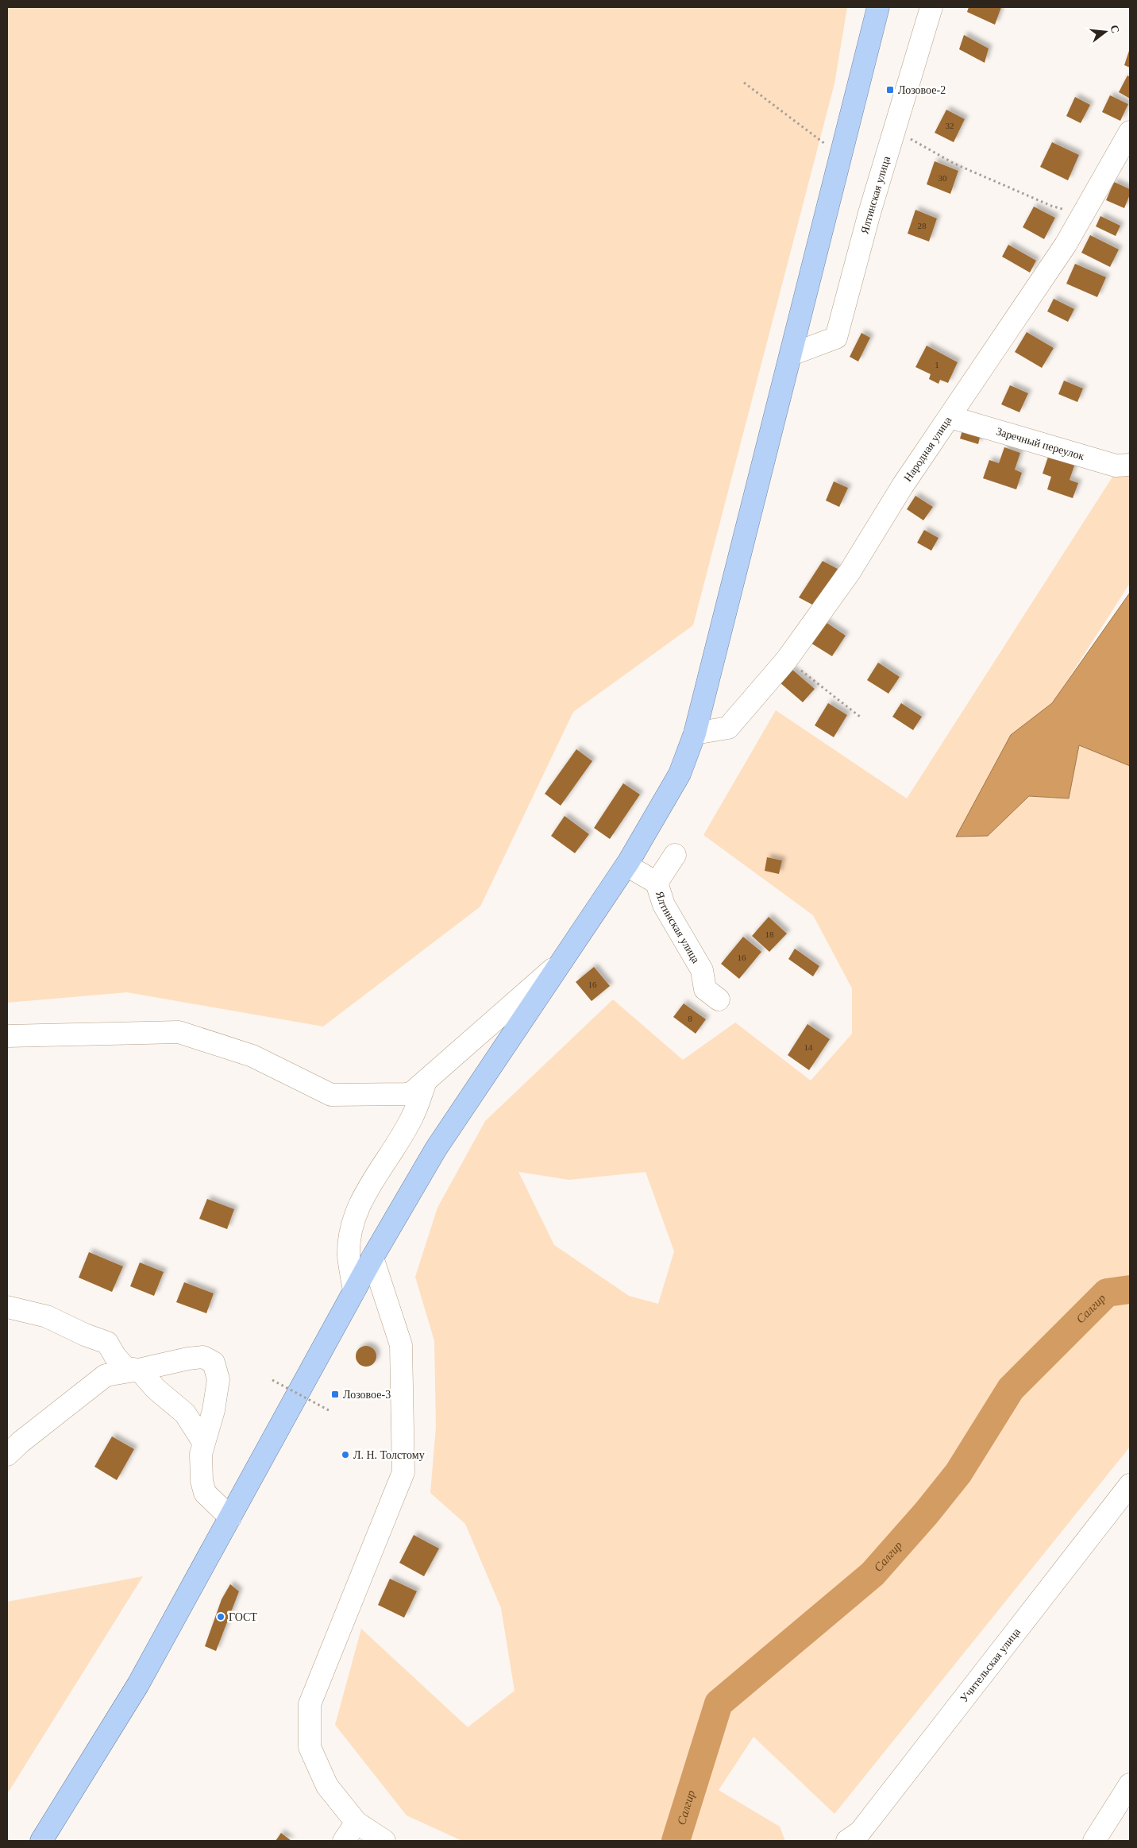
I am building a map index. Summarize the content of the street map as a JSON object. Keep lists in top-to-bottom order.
{
  "streets": {
    "street": [
      "Ялтинская улица",
      "Заречный переулок",
      "Народная улица",
      "Учительская улица"
    ]
  },
  "crossings": [
    ["Заречный переулок", "Народная улица"]
  ],
  "water": ["Салгир"],
  "places": {
    "transit": ["Лозовое-2", "Лозовое-3"],
    "other": ["Л. Н. Толстому", "ГОСТ"]
  },
  "house_numbers": [
    "32",
    "30",
    "28",
    "1",
    "18",
    "16",
    "16",
    "8",
    "14"
  ],
  "north": "right"
}
